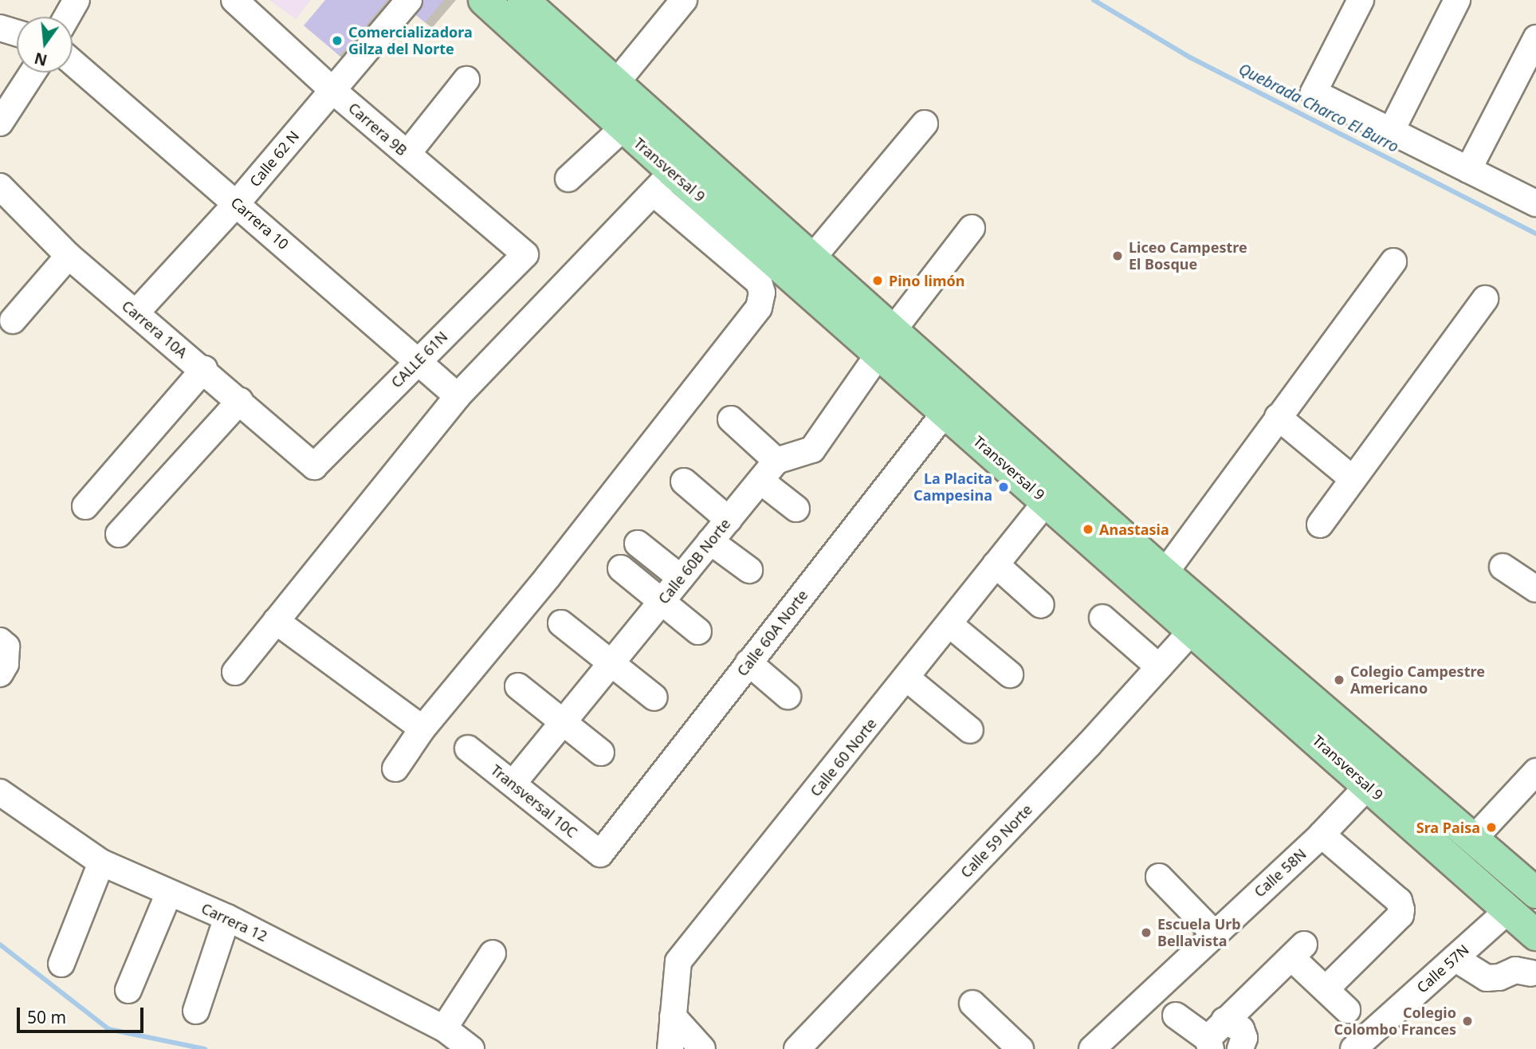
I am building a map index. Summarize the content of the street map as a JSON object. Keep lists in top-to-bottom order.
{
  "streets": {
    "main road": ["Transversal 9"],
    "street": [
      "Carrera 9B",
      "Calle 62 N",
      "Carrera 10",
      "Carrera 10A",
      "CALLE 61N",
      "Calle 60B Norte",
      "Calle 60A Norte",
      "Calle 60 Norte",
      "Transversal 10C",
      "Calle 59 Norte",
      "Calle 58N",
      "Carrera 12",
      "Calle 57N"
    ]
  },
  "crossings": [
    ["Carrera 9B", "Calle 62 N"],
    ["Carrera 9B", "CALLE 61N"],
    ["Calle 62 N", "Carrera 10"],
    ["Calle 62 N", "Carrera 10A"],
    ["Transversal 9", "Calle 60A Norte"],
    ["Transversal 9", "Calle 60 Norte"],
    ["Transversal 9", "Calle 59 Norte"],
    ["Transversal 9", "Calle 58N"],
    ["Transversal 9", "Calle 57N"],
    ["Carrera 10", "CALLE 61N"],
    ["Carrera 10A", "CALLE 61N"],
    ["Calle 60B Norte", "Transversal 10C"],
    ["Calle 60A Norte", "Transversal 10C"]
  ],
  "water": ["Quebrada Charco El Burro"],
  "places": [
    "Comercializadora Gilza del Norte",
    "Liceo Campestre El Bosque",
    "Pino limón",
    "La Placita Campesina",
    "Anastasia",
    "Colegio Campestre Americano",
    "Sra Paisa",
    "Escuela Urb Bellavista",
    "Colegio Colombo Frances"
  ],
  "scale_bar": "50 m",
  "north": "bottom"
}
